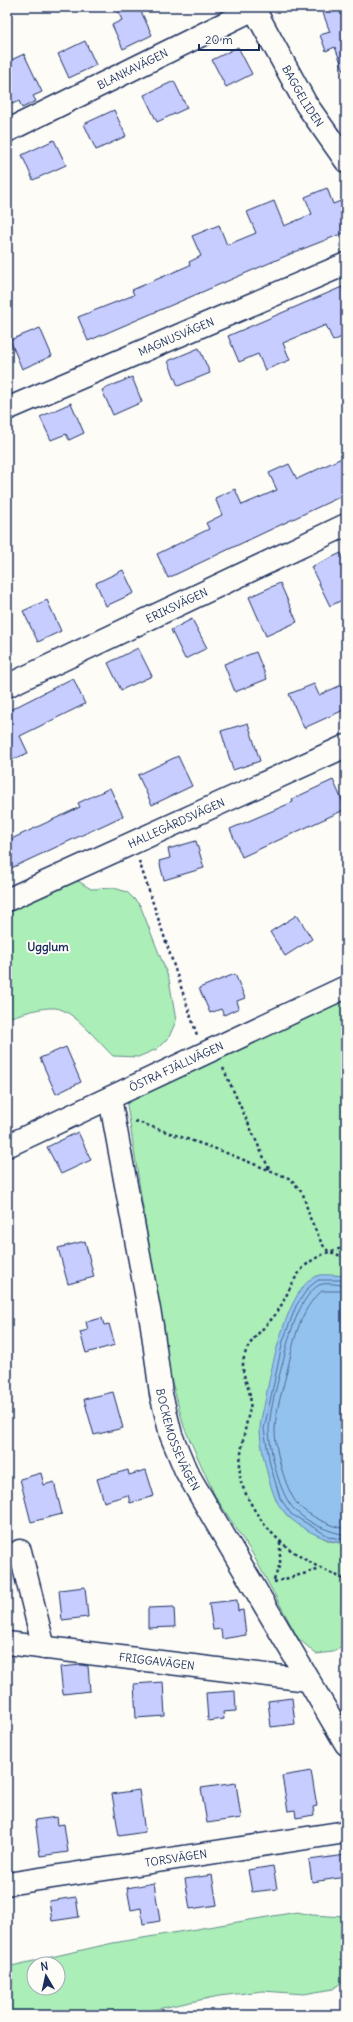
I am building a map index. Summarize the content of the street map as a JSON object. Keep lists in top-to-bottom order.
{
  "streets": {
    "street": [
      "BLANKAVÄGEN",
      "BAGGELIDEN",
      "MAGNUSVÄGEN",
      "ERIKSVÄGEN",
      "HALLEGÅRDSVÄGEN",
      "ÖSTRA FJÄLLVÄGEN",
      "BOCKEMOSSEVÄGEN",
      "FRIGGAVÄGEN",
      "TORSVÄGEN"
    ]
  },
  "crossings": [
    ["BLANKAVÄGEN", "BAGGELIDEN"],
    ["ÖSTRA FJÄLLVÄGEN", "BOCKEMOSSEVÄGEN"],
    ["BOCKEMOSSEVÄGEN", "FRIGGAVÄGEN"]
  ],
  "districts": ["Ugglum"],
  "scale_bar": "20 m",
  "north": "top"
}
